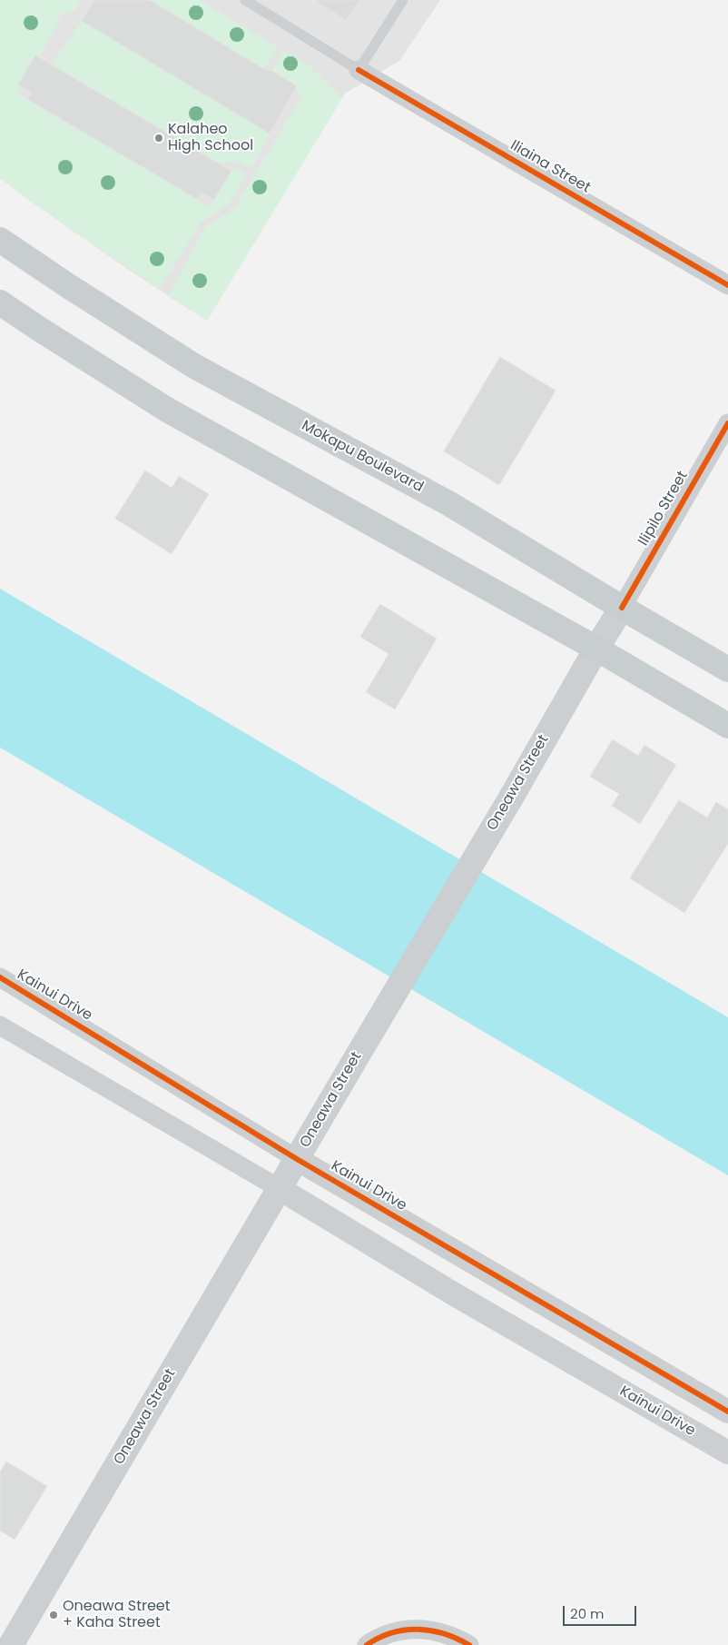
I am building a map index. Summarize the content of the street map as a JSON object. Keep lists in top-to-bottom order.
{
  "streets": {
    "main road": ["Mokapu Boulevard", "Ilipilo Street", "Oneawa Street"],
    "street": ["Iliaina Street", "Kainui Drive"]
  },
  "crossings": [
    ["Mokapu Boulevard", "Ilipilo Street"],
    ["Ilipilo Street", "Oneawa Street"],
    ["Oneawa Street", "Kainui Drive"]
  ],
  "places": ["Kalaheo High School", "Oneawa Street + Kaha Street"],
  "scale_bar": "20 m"
}
